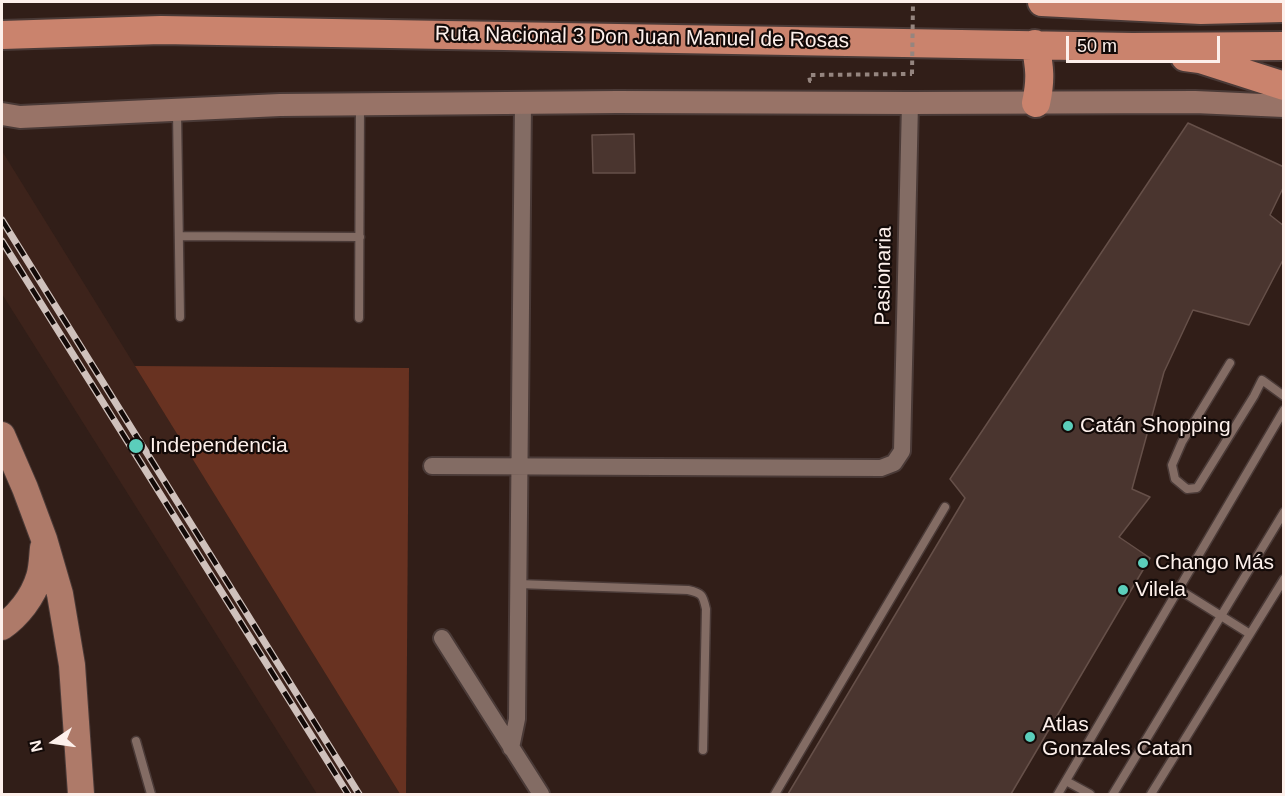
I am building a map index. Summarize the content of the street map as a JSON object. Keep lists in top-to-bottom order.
{
  "streets": {
    "highway": ["Ruta Nacional 3 Don Juan Manuel de Rosas"],
    "street": ["Pasionaria"]
  },
  "places": [
    "Catán Shopping",
    "Independencia",
    "Chango Más",
    "Vilela",
    "Atlas Gonzales Catan"
  ],
  "scale_bar": "50 m",
  "north": "left"
}
